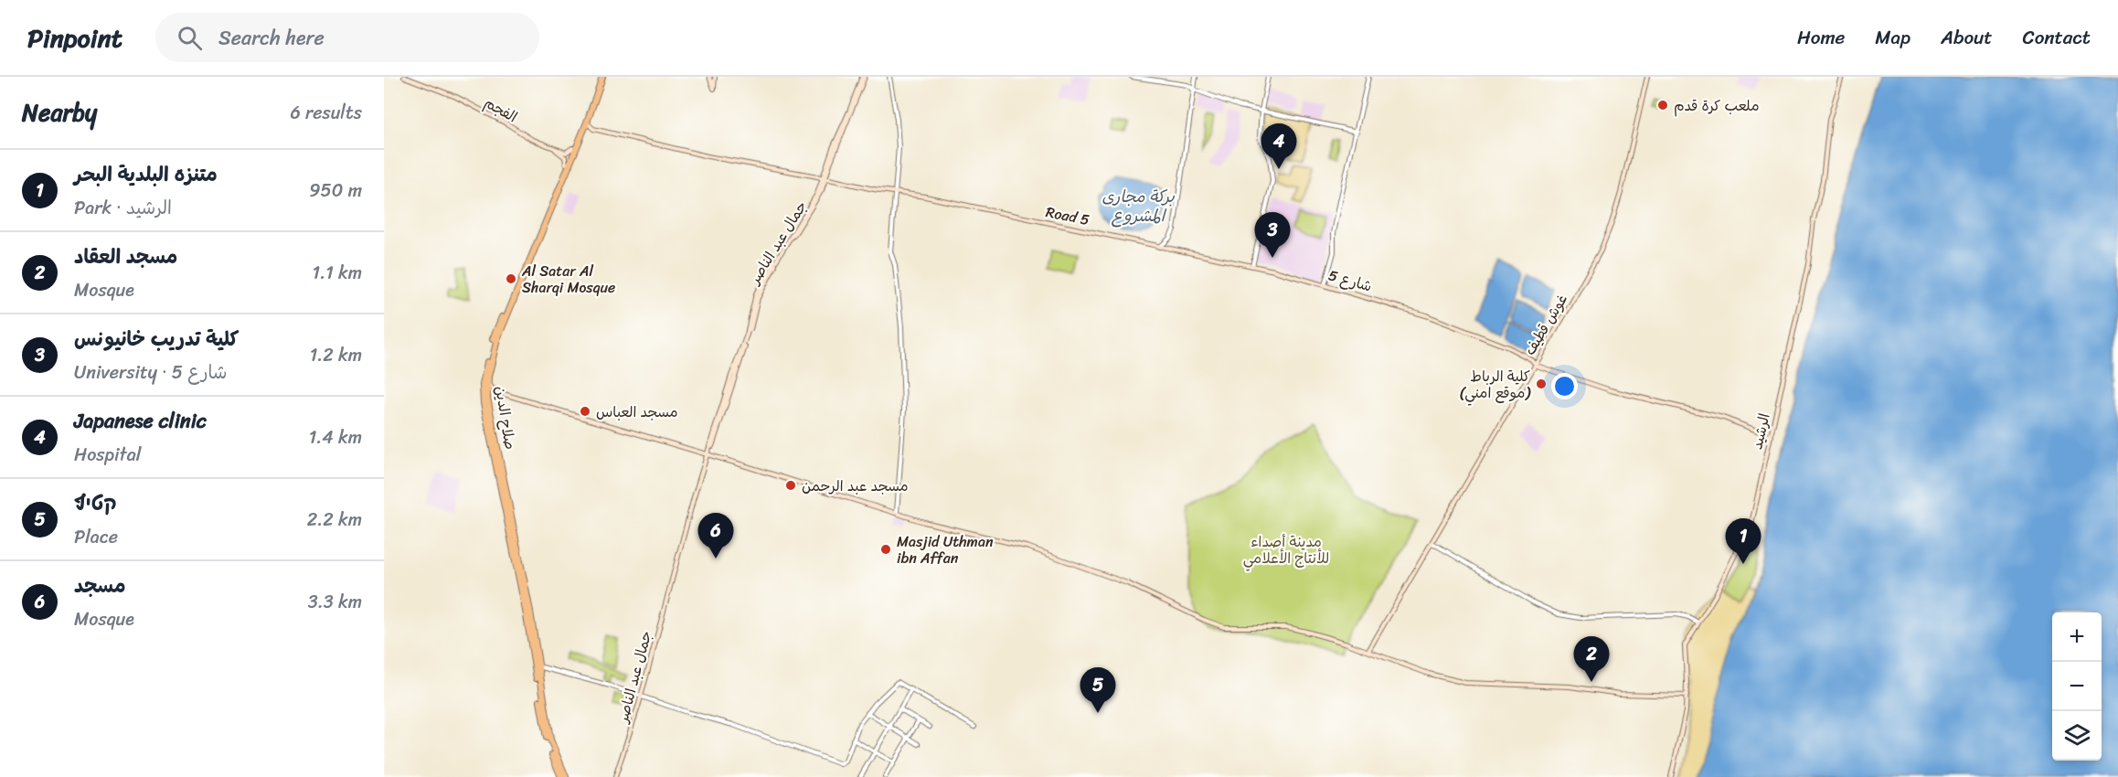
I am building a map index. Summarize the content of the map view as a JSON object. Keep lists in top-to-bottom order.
{
  "streets": {
    "highway": ["صلاح الدين"],
    "main road": [
      "الفجم",
      "Road 5",
      "جمال عبد الناصر",
      "شارع 5",
      "غوش قطيف",
      "الرشيد"
    ]
  },
  "crossings": [
    ["Road 5", "جمال عبد الناصر"],
    ["Road 5", "شارع 5"],
    ["شارع 5", "غوش قطيف"]
  ],
  "water": ["بركة مجارى المشروع"],
  "parks": ["مدينة أصداء للأنتاج الأعلامي"],
  "places": [
    "ملعب كرة قدم",
    "Al Satar Al Sharqi Mosque",
    "كلية الرباط (موقع امني)",
    "مسجد العباس",
    "مسجد عبد الرحمن",
    "Masjid Uthman ibn Affan"
  ],
  "page": {
    "header": "Pinpoint",
    "search": "Search here",
    "nav": [
      "Home",
      "Map",
      "About",
      "Contact"
    ],
    "heading": ["Nearby", "6 results"],
    "pins": [
      "4",
      "3",
      "6",
      "1",
      "2",
      "5"
    ],
    "list": [
      {
        "mark": "1",
        "name": "متنزه البلدية البحر",
        "note": "Park · الرشيد",
        "value": "950 m"
      },
      {
        "mark": "2",
        "name": "مسجد العقاد",
        "note": "Mosque",
        "value": "1.1 km"
      },
      {
        "mark": "3",
        "name": "كلية تدريب خانيونس",
        "note": "University · شارع 5",
        "value": "1.2 km"
      },
      {
        "mark": "4",
        "name": "Japanese clinic",
        "note": "Hospital",
        "value": "1.4 km"
      },
      {
        "mark": "5",
        "name": "קטיף",
        "note": "Place",
        "value": "2.2 km"
      },
      {
        "mark": "6",
        "name": "مسجد",
        "note": "Mosque",
        "value": "3.3 km"
      }
    ],
    "map_buttons": ["+", "−"]
  }
}
